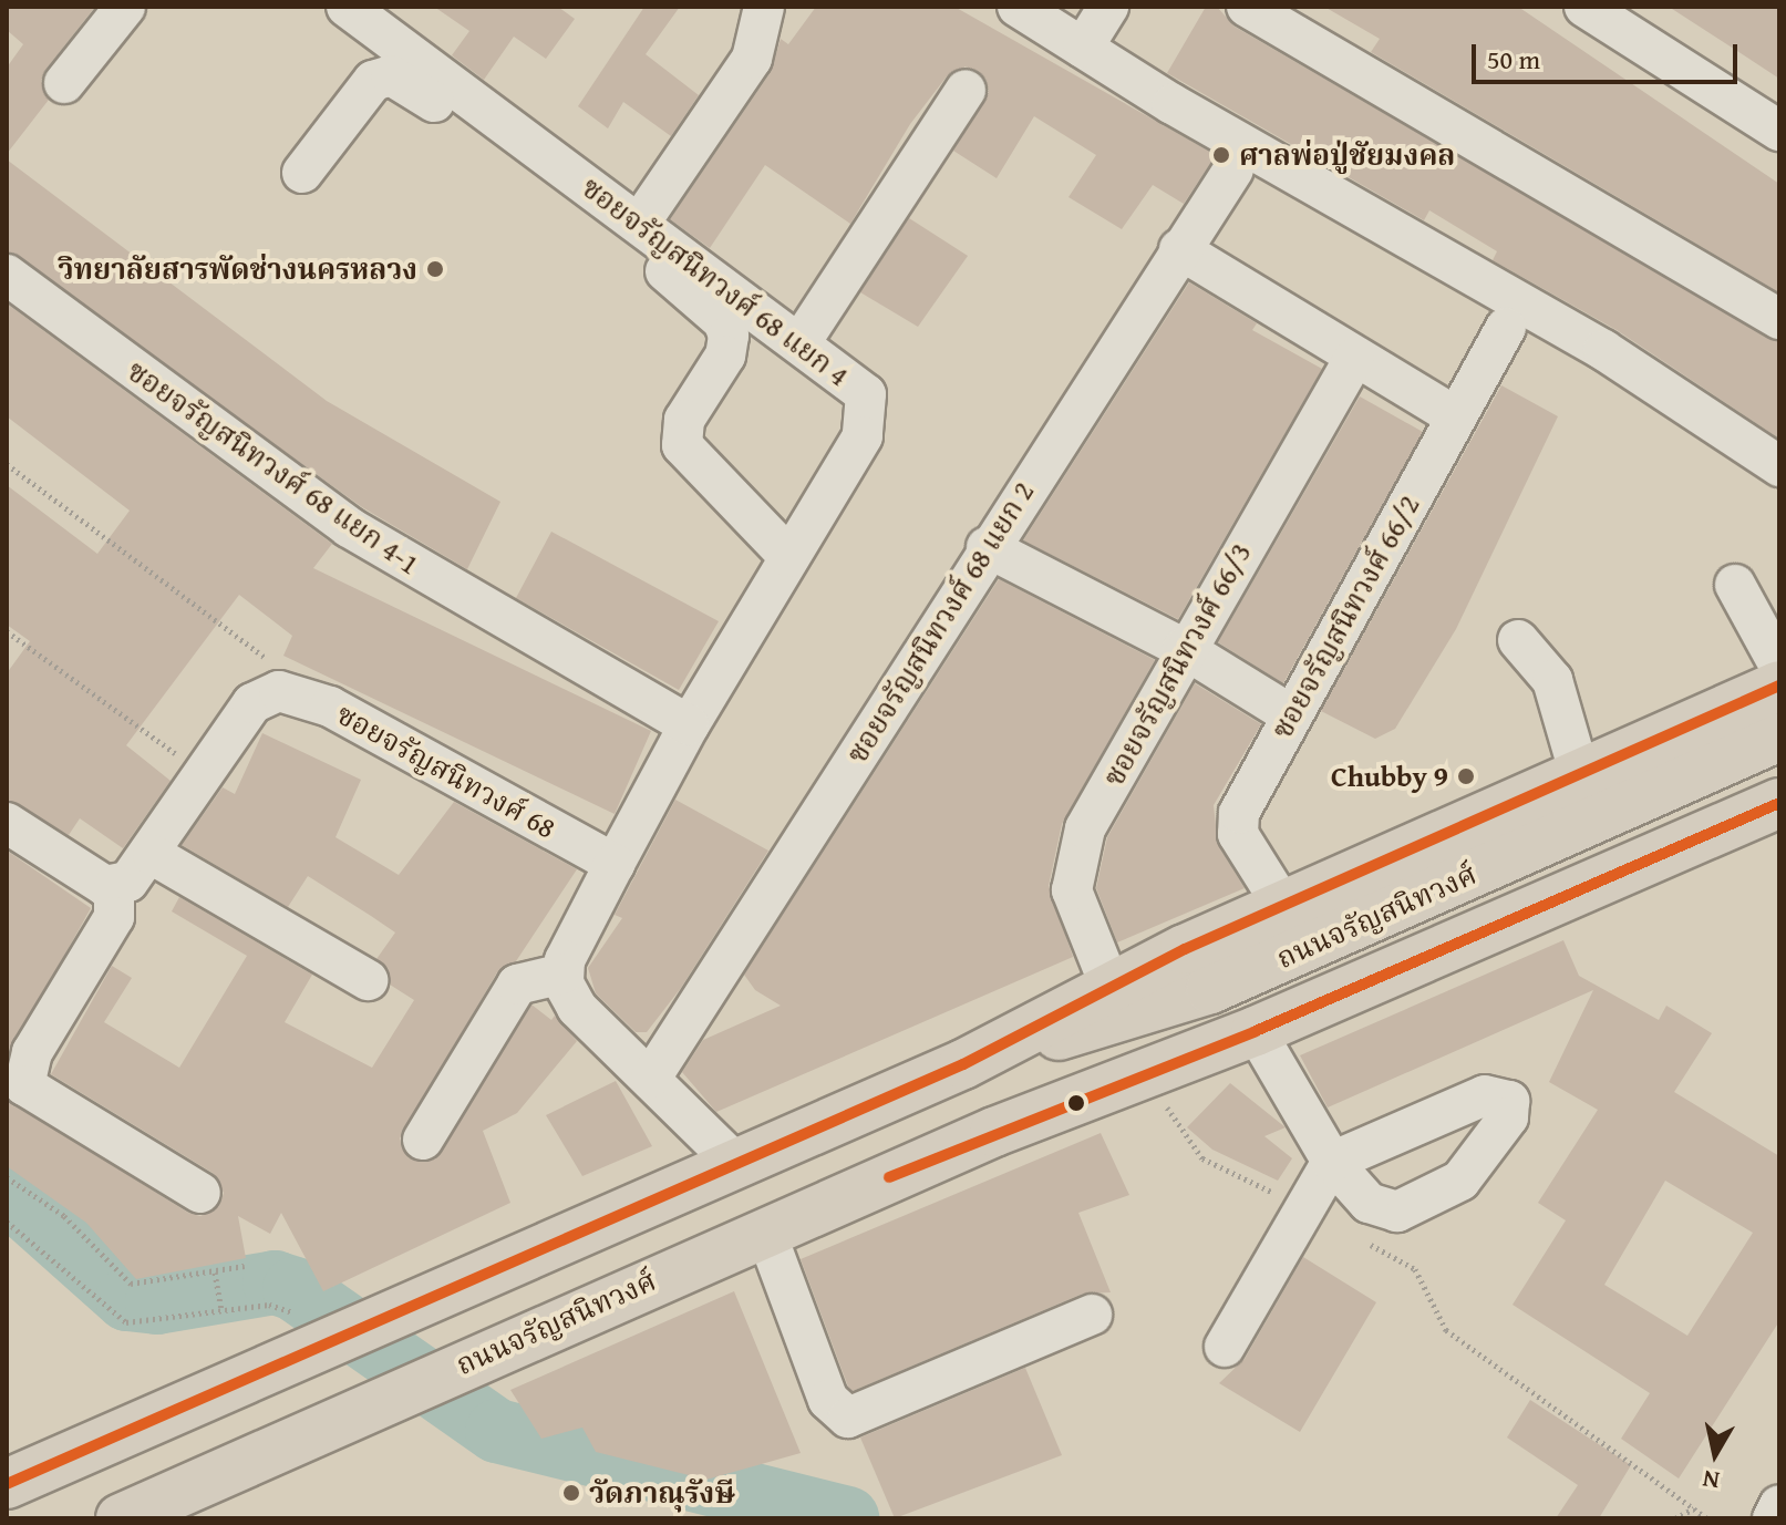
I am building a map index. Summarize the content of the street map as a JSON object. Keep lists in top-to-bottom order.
{
  "streets": {
    "main road": ["ถนนจรัญสนิทวงศ์"],
    "street": [
      "ซอยจรัญสนิทวงศ์ 68 แยก 4",
      "ซอยจรัญสนิทวงศ์ 68 แยก 4-1",
      "ซอยจรัญสนิทวงศ์ 66/2",
      "ซอยจรัญสนิทวงศ์ 68 แยก 2",
      "ซอยจรัญสนิทวงศ์ 66/3",
      "ซอยจรัญสนิทวงศ์ 68"
    ]
  },
  "crossings": [
    ["ซอยจรัญสนิทวงศ์ 68 แยก 4", "ซอยจรัญสนิทวงศ์ 68 แยก 4-1"],
    ["ซอยจรัญสนิทวงศ์ 68 แยก 4", "ซอยจรัญสนิทวงศ์ 68"],
    ["ซอยจรัญสนิทวงศ์ 66/2", "ถนนจรัญสนิทวงศ์"],
    ["ซอยจรัญสนิทวงศ์ 66/3", "ถนนจรัญสนิทวงศ์"]
  ],
  "places": [
    "ศาลพ่อปู่ชัยมงคล",
    "วิทยาลัยสารพัดช่างนครหลวง",
    "Chubby 9",
    "วัดภาณุรังษี"
  ],
  "scale_bar": "50 m",
  "north": "bottom"
}
